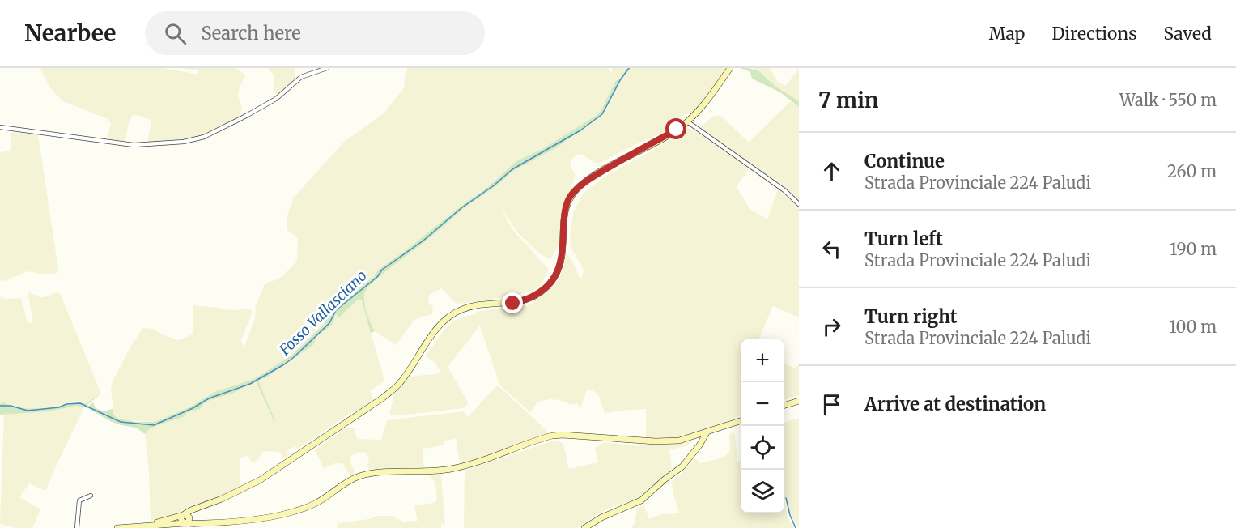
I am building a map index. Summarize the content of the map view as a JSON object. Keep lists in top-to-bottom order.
{
  "water": ["Fosso Vallasciano"],
  "page": {
    "header": "Nearbee",
    "search": "Search here",
    "nav": ["Map", "Directions", "Saved"],
    "heading": ["7 min", "Walk · 550 m"],
    "list": [
      ["Continue", "Strada Provinciale 224 Paludi", "260 m"],
      ["Turn left", "Strada Provinciale 224 Paludi", "190 m"],
      ["Turn right", "Strada Provinciale 224 Paludi", "100 m"],
      "Arrive at destination"
    ],
    "map_buttons": ["+", "−"]
  }
}
